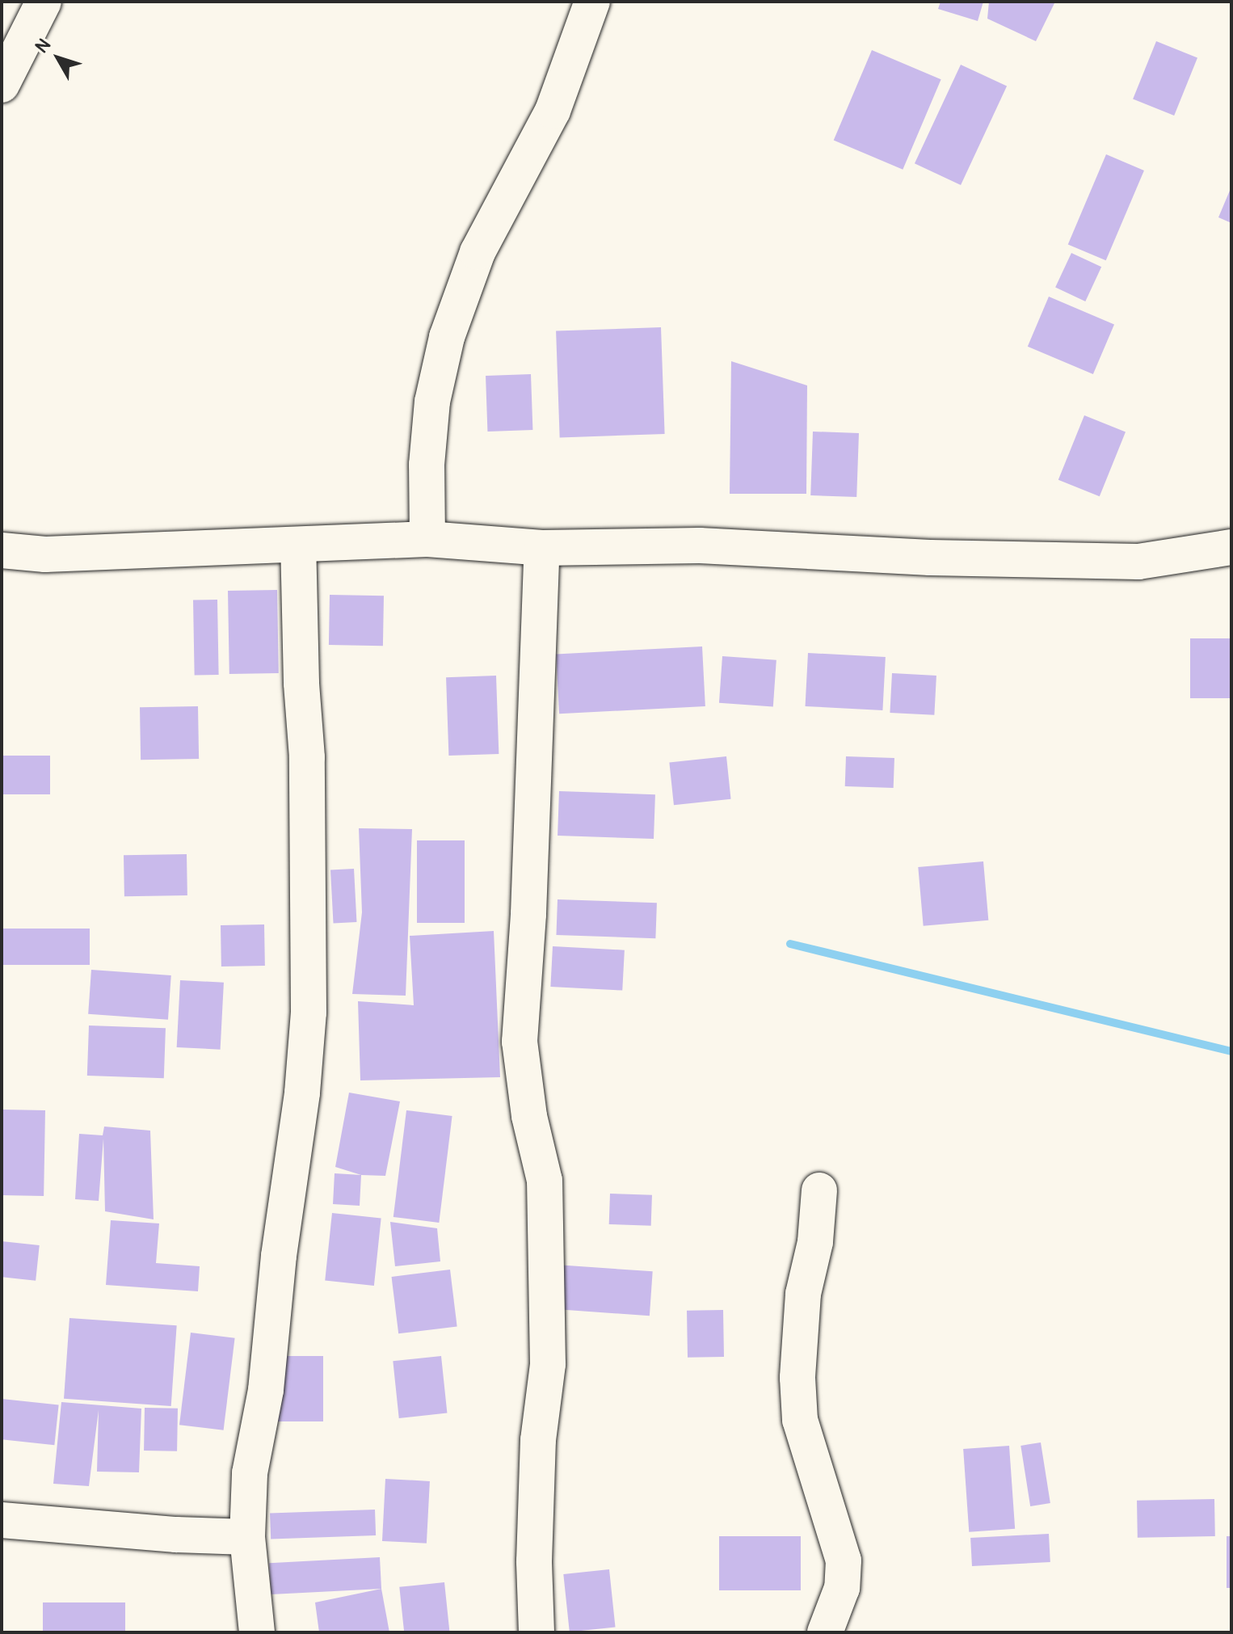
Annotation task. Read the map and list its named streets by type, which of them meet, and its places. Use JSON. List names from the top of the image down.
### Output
{
  "north": "top left"
}
